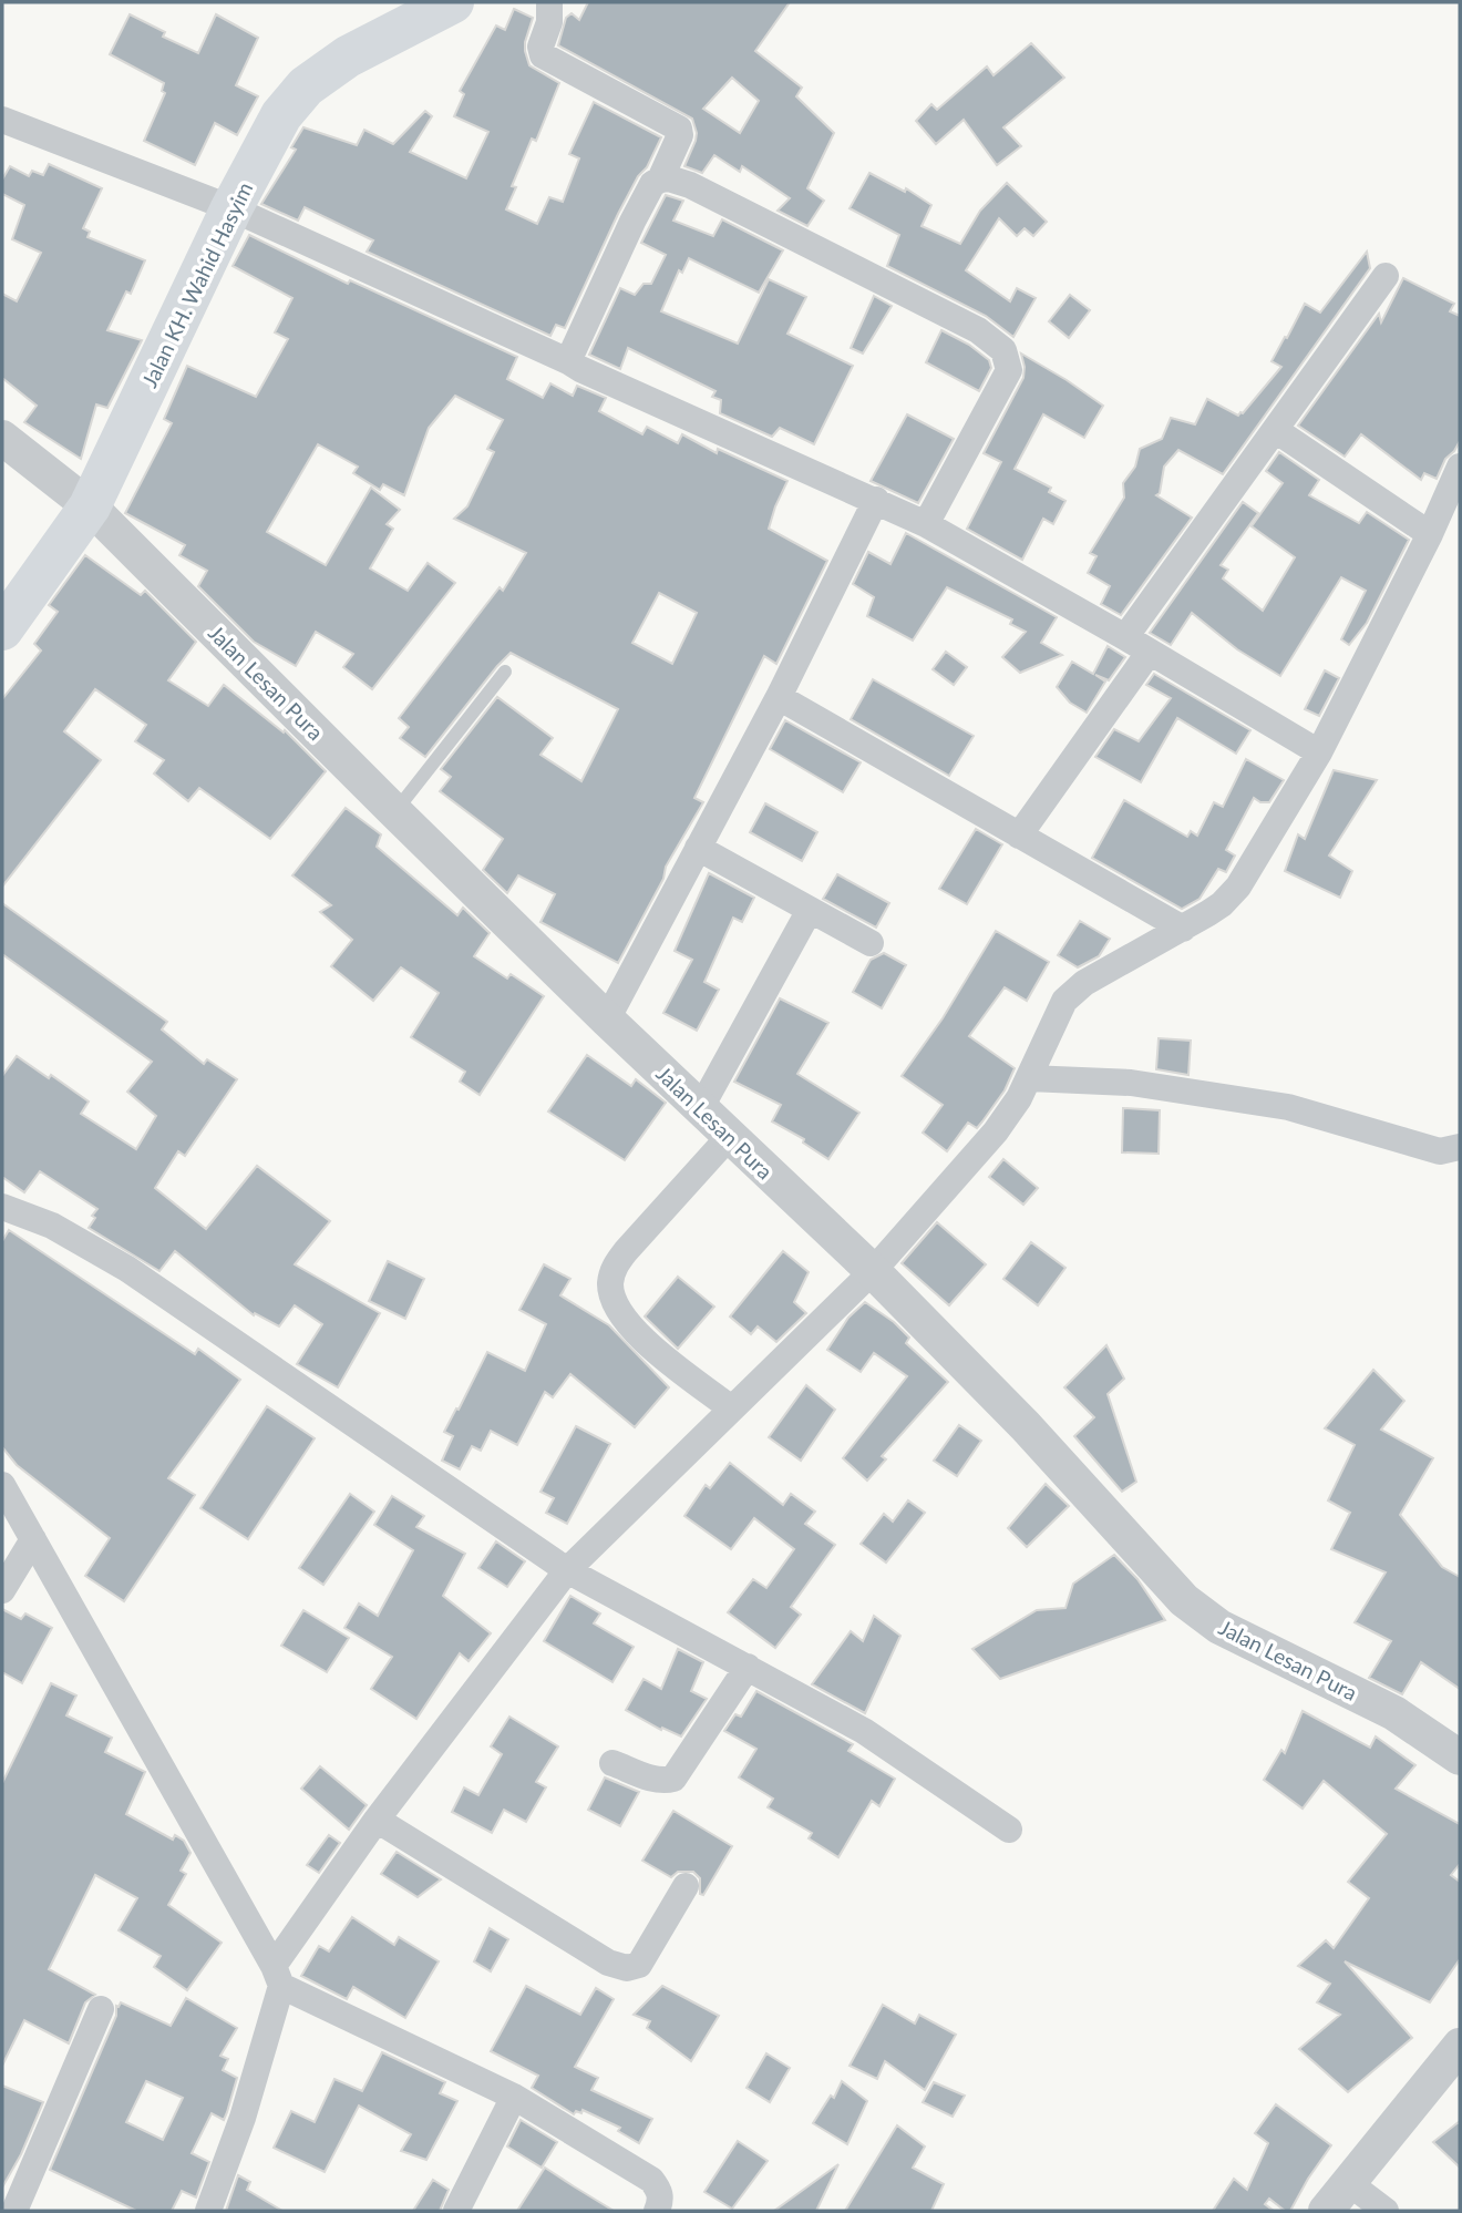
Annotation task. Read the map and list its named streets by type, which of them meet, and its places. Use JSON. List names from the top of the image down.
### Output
{
  "streets": {
    "main road": ["Jalan KH. Wahid Hasyim"],
    "street": ["Jalan Lesan Pura"]
  },
  "crossings": [
    ["Jalan KH. Wahid Hasyim", "Jalan Lesan Pura"]
  ]
}
